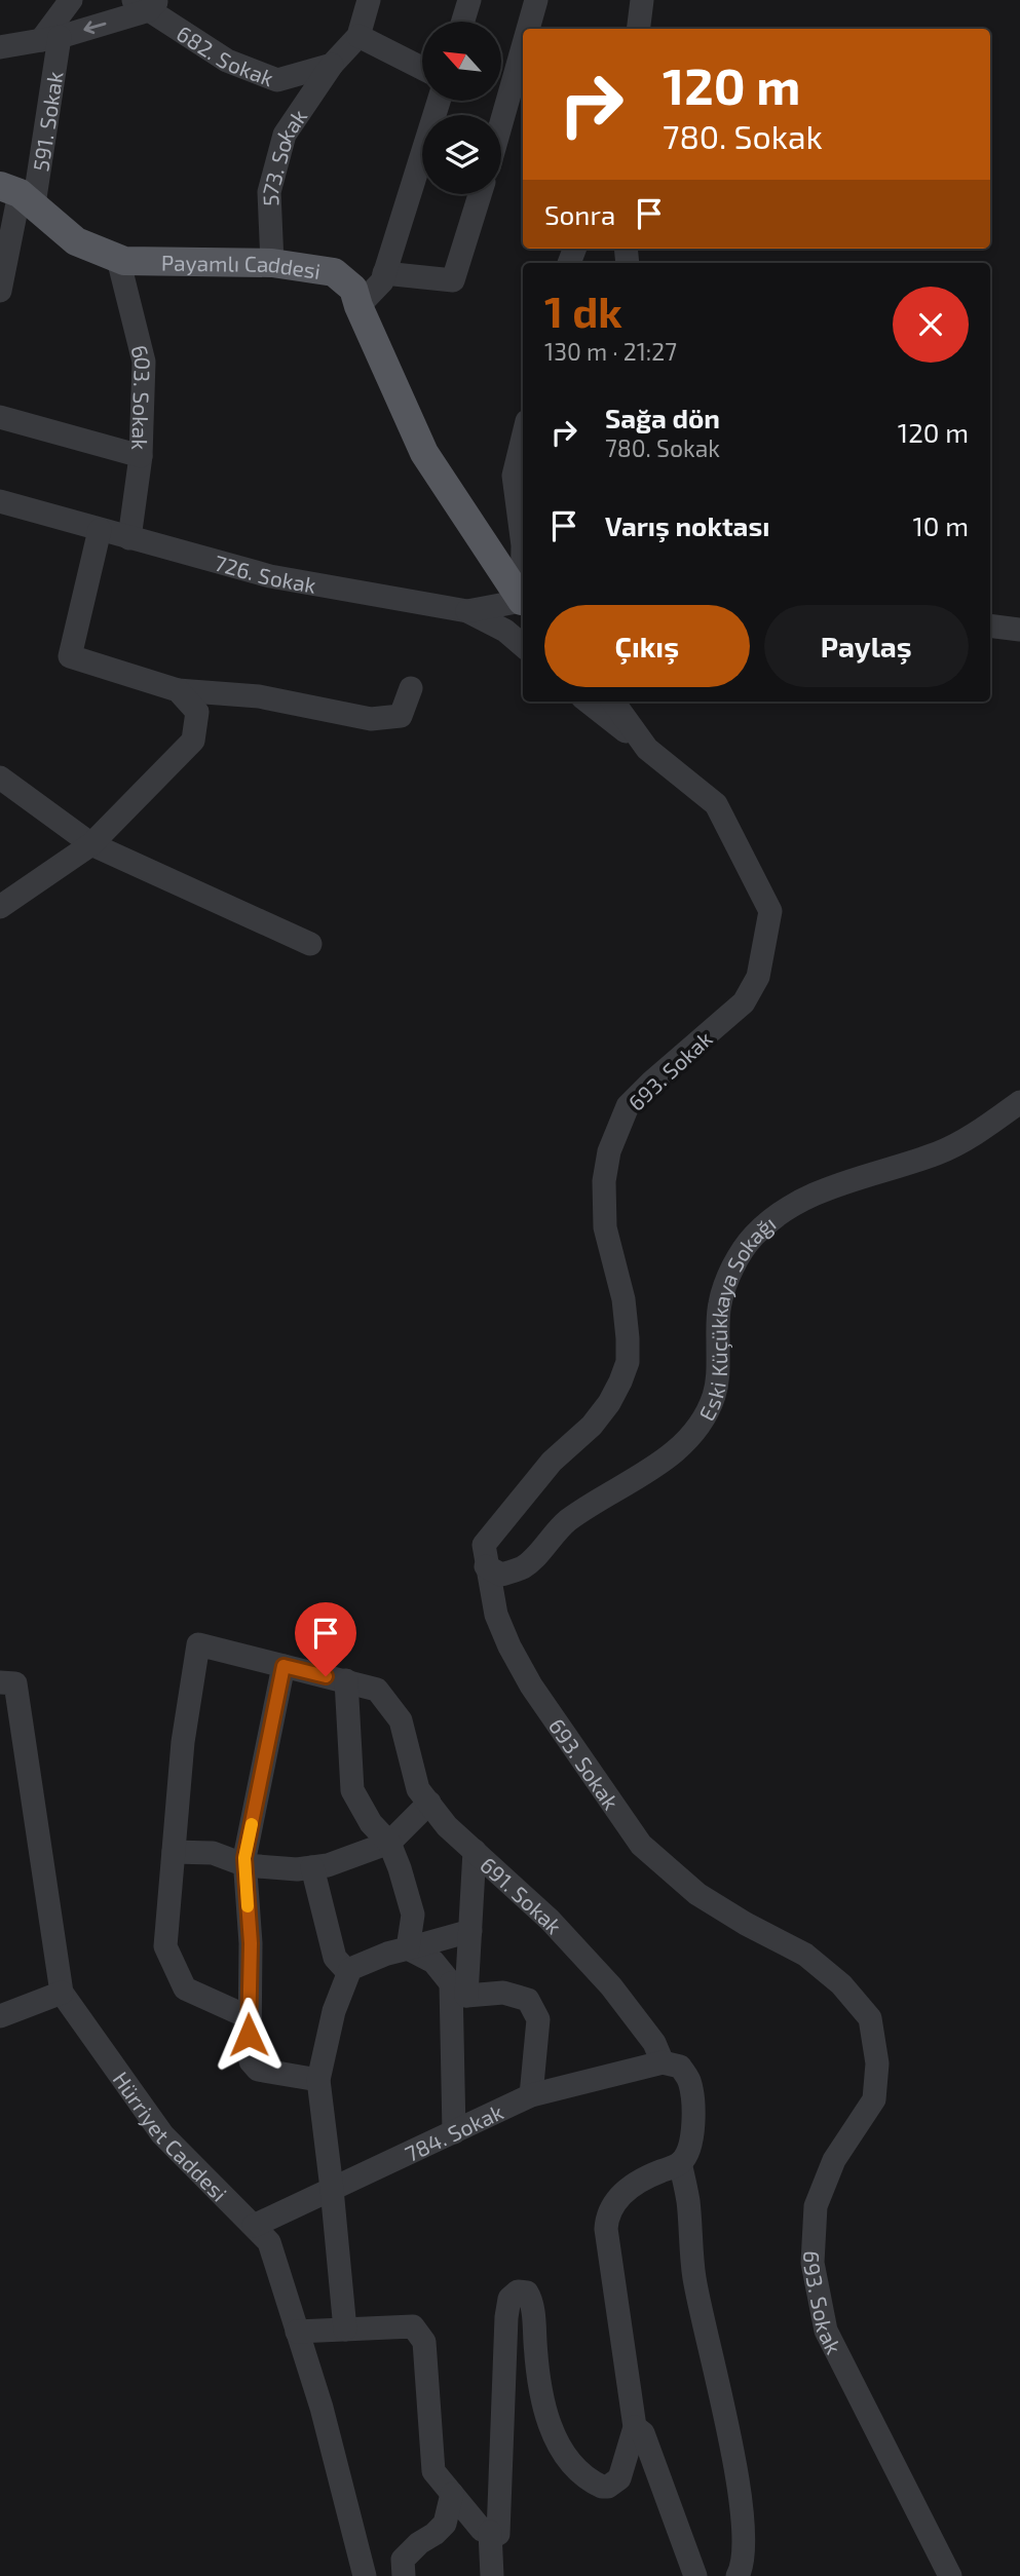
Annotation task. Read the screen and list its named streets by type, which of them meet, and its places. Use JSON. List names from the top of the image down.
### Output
{
  "streets": {
    "main road": ["Payamlı Caddesi"],
    "street": [
      "682. Sokak",
      "591. Sokak",
      "573. Sokak",
      "603. Sokak",
      "726. Sokak",
      "693. Sokak",
      "Eski Küçükkaya Sokağı",
      "691. Sokak",
      "784. Sokak",
      "Hürriyet Caddesi"
    ]
  },
  "crossings": [
    ["682. Sokak", "573. Sokak"],
    ["591. Sokak", "Payamlı Caddesi"],
    ["573. Sokak", "Payamlı Caddesi"],
    ["Payamlı Caddesi", "603. Sokak"],
    ["603. Sokak", "726. Sokak"],
    ["693. Sokak", "Eski Küçükkaya Sokağı"],
    ["691. Sokak", "784. Sokak"],
    ["784. Sokak", "Hürriyet Caddesi"]
  ],
  "north": "top left",
  "page": {
    "turn": ["120 m", "780. Sokak"],
    "then": "Sonra",
    "heading": ["1 dk", "130 m · 21:27"],
    "list": [
      {
        "name": "Sağa dön",
        "note": "780. Sokak",
        "value": "120 m"
      },
      {
        "name": "Varış noktası",
        "value": "10 m"
      }
    ],
    "buttons": ["Çıkış", "Paylaş"]
  }
}
